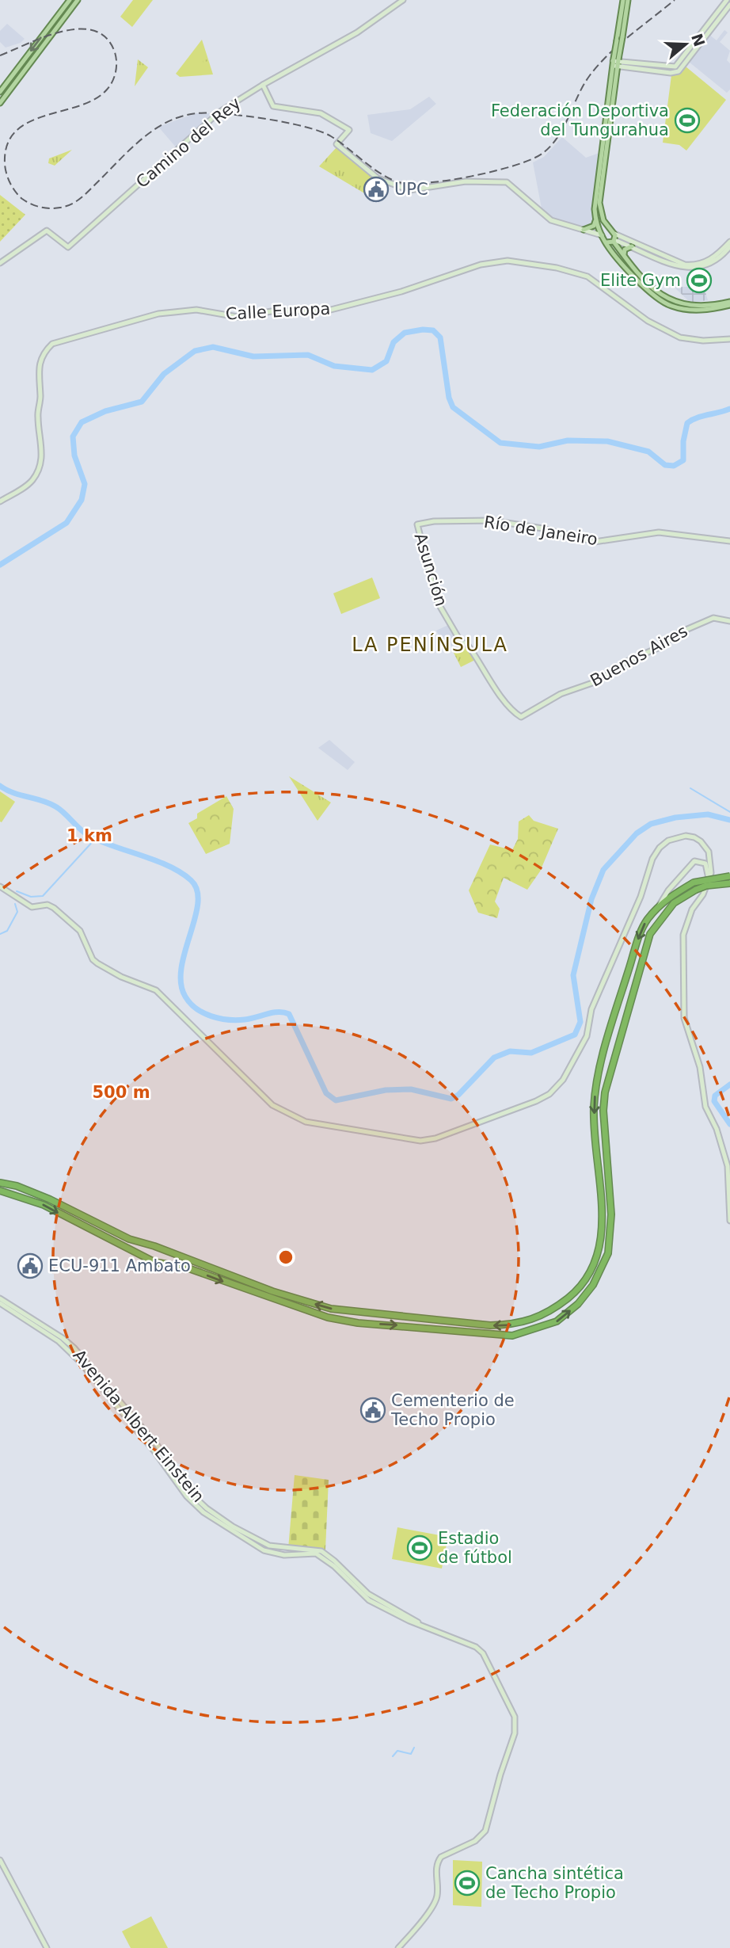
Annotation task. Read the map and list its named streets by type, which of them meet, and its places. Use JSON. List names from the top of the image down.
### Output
{
  "streets": {
    "street": [
      "Camino del Rey",
      "Calle Europa",
      "Río de Janeiro",
      "Asunción",
      "Buenos Aires",
      "Avenida Albert Einstein"
    ]
  },
  "crossings": [
    ["Río de Janeiro", "Asunción"],
    ["Asunción", "Buenos Aires"]
  ],
  "districts": ["LA PENÍNSULA"],
  "places": {
    "sports": [
      "Federación Deportiva del Tungurahua",
      "Elite Gym",
      "Estadio de fútbol",
      "Cancha sintética de Techo Propio"
    ],
    "public building": ["UPC", "ECU-911 Ambato", "Cementerio de Techo Propio"]
  },
  "north": "right",
  "rings": ["1 km", "500 m"]
}
